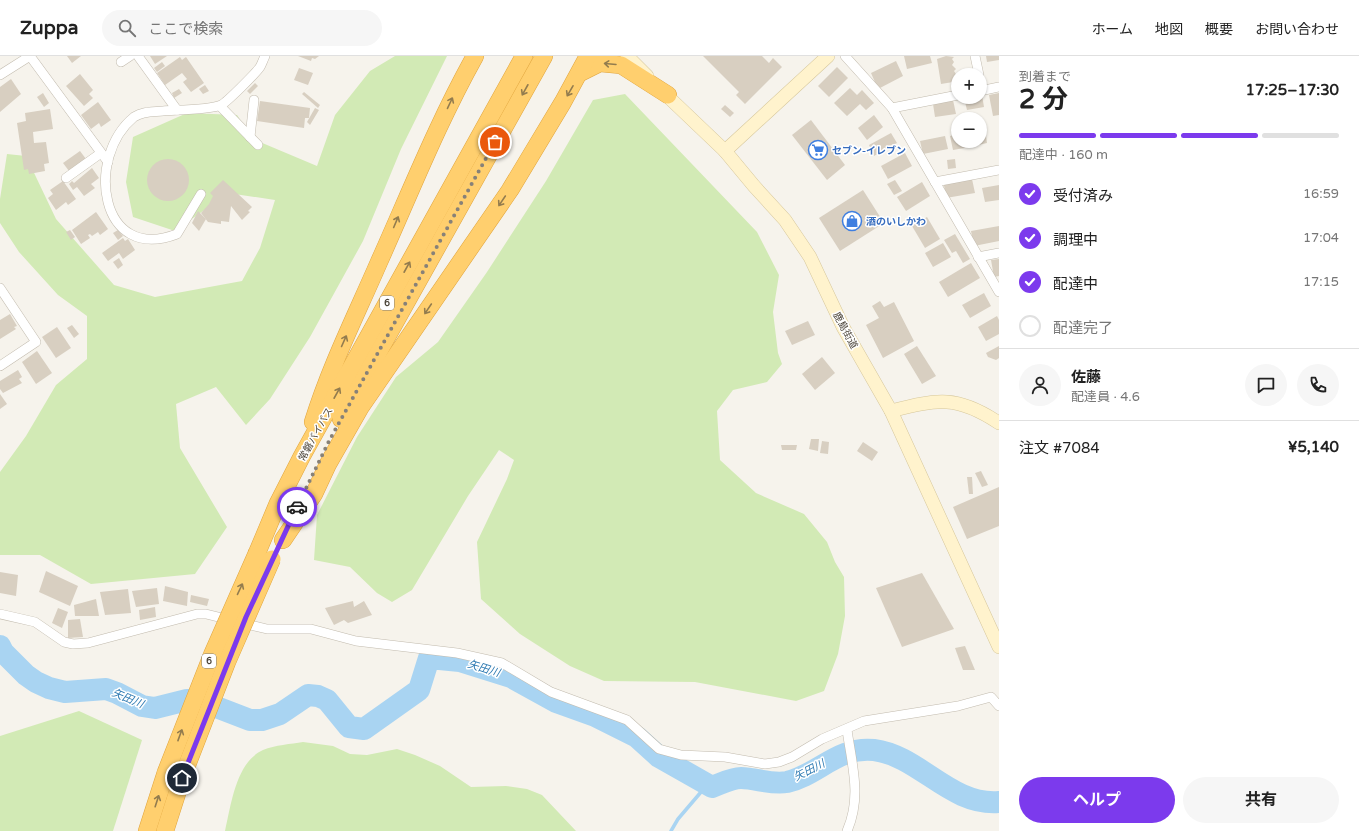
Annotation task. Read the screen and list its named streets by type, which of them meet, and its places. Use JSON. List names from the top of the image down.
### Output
{
  "streets": {
    "highway": ["6", "常磐バイパス"],
    "street": ["鹿島街道"]
  },
  "water": ["矢田川"],
  "places": {
    "supermarket": ["セブン-イレブン"],
    "shop": ["酒のいしかわ"]
  },
  "page": {
    "header": "Zuppa",
    "search": "ここで検索",
    "nav": [
      "ホーム",
      "地図",
      "概要",
      "お問い合わせ"
    ],
    "heading": ["2 分", "到着まで", "17:25–17:30"],
    "panel": [
      "佐藤",
      "配達員 · 4.6",
      "注文 #7084",
      "¥5,140"
    ],
    "map_buttons": ["+", "−"],
    "bar": "配達中 · 160 m",
    "list": [
      ["受付済み", "16:59"],
      ["調理中", "17:04"],
      ["配達中", "17:15"],
      "配達完了"
    ],
    "buttons": ["ヘルプ", "共有"]
  }
}
